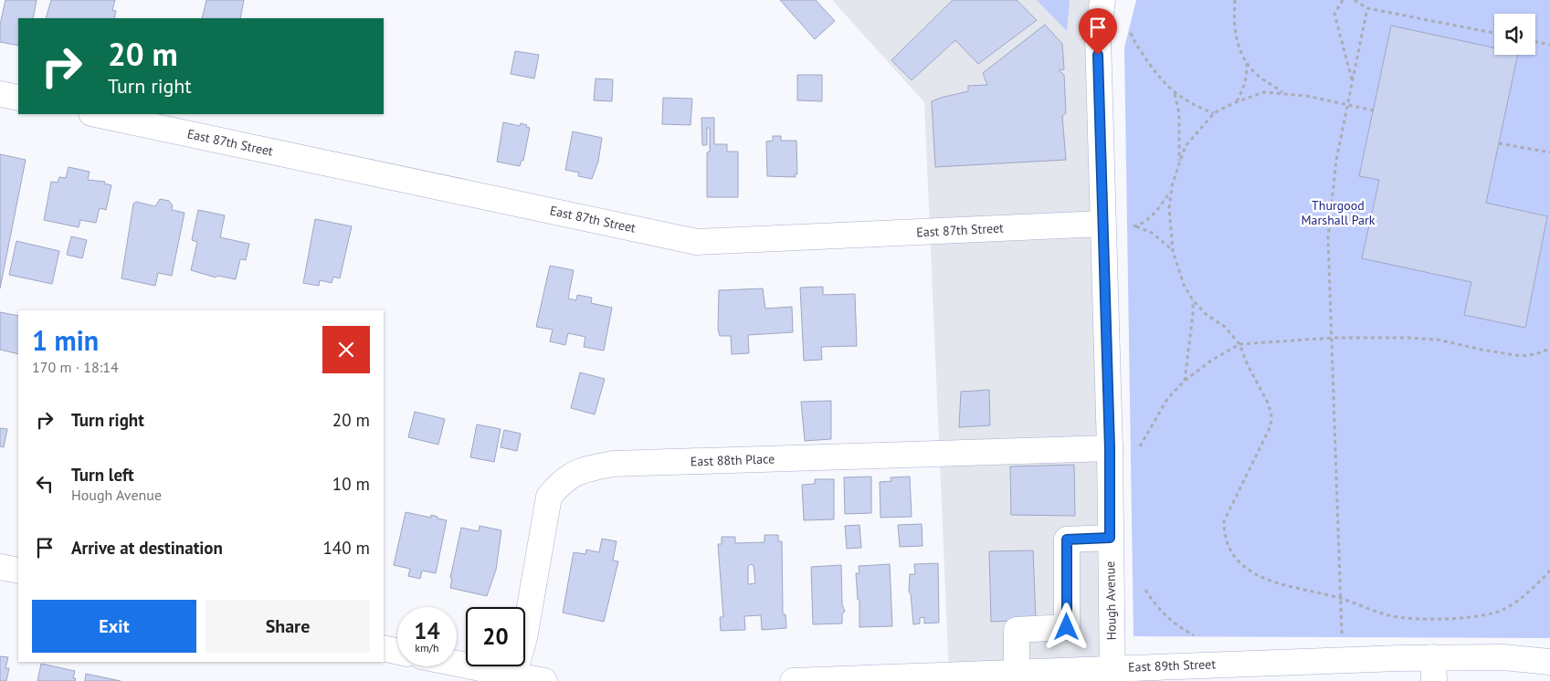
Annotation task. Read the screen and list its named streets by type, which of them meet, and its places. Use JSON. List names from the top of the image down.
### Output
{
  "streets": {
    "street": [
      "East 87th Street",
      "East 88th Place",
      "Hough Avenue",
      "East 89th Street"
    ]
  },
  "crossings": [
    ["East 87th Street", "Hough Avenue"],
    ["East 88th Place", "Hough Avenue"],
    ["Hough Avenue", "East 89th Street"]
  ],
  "parks": ["Thurgood Marshall Park"],
  "page": {
    "turn": ["20 m", "Turn right"],
    "heading": ["1 min", "170 m · 18:14"],
    "list": [
      {
        "name": "Turn right",
        "value": "20 m"
      },
      {
        "name": "Turn left",
        "note": "Hough Avenue",
        "value": "10 m"
      },
      {
        "name": "Arrive at destination",
        "value": "140 m"
      }
    ],
    "buttons": ["Exit", "Share"],
    "speed": "14 km/h",
    "limit": "20"
  }
}
